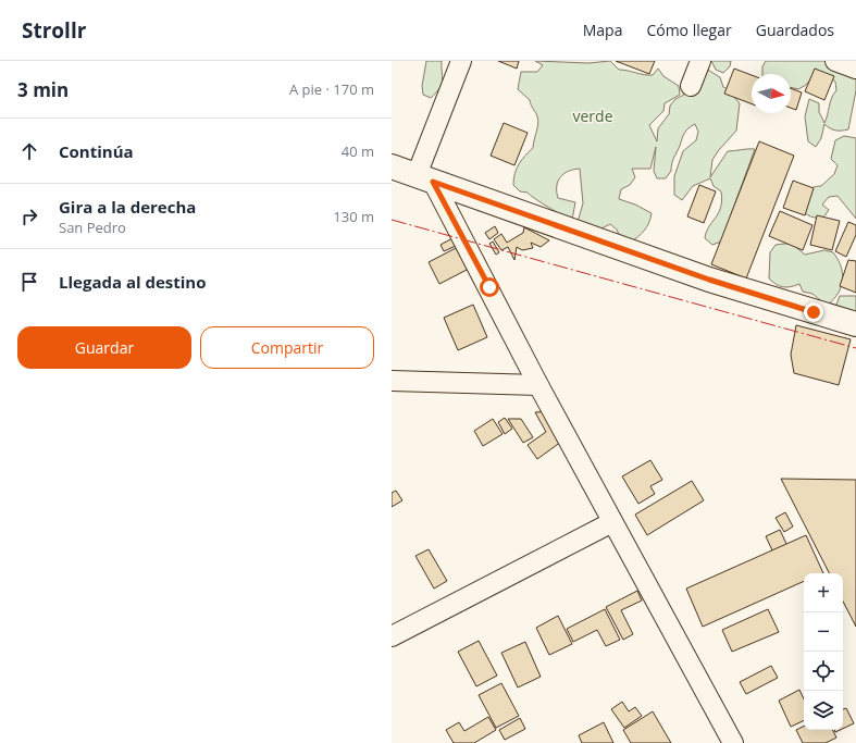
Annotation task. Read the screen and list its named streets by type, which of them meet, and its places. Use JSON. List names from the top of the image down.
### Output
{
  "parks": ["verde"],
  "north": "right",
  "page": {
    "header": "Strollr",
    "nav": ["Mapa", "Cómo llegar", "Guardados"],
    "heading": ["3 min", "A pie · 170 m"],
    "list": [
      ["Continúa", "40 m"],
      ["Gira a la derecha", "San Pedro", "130 m"],
      "Llegada al destino"
    ],
    "buttons": ["Guardar", "Compartir"],
    "map_buttons": ["+", "−"]
  }
}
